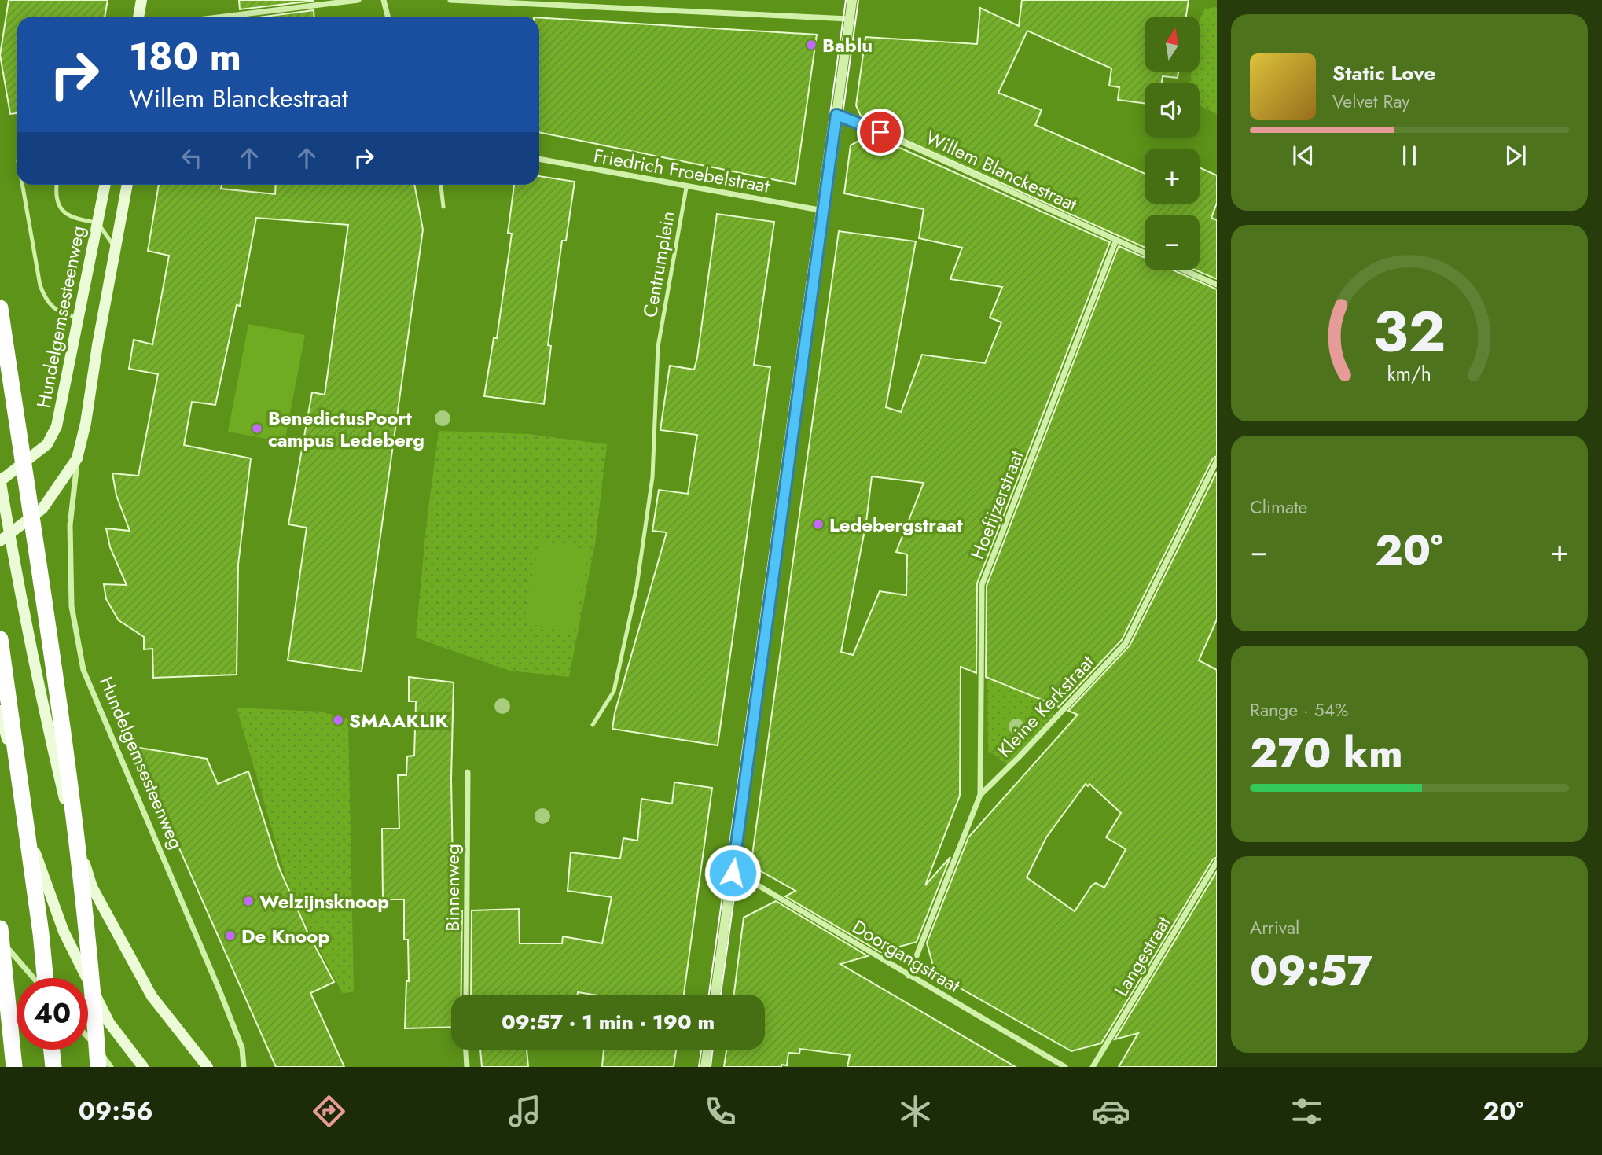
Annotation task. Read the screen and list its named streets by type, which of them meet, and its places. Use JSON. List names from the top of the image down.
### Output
{
  "streets": {
    "main road": ["Hundelgemsesteenweg"],
    "street": [
      "Friedrich Froebelstraat",
      "Willem Blanckestraat",
      "Hoefijzerstraat",
      "Kleine Kerkstraat",
      "Binnenweg",
      "Doorgangstraat",
      "Langestraat"
    ],
    "lane": ["Centrumplein"]
  },
  "crossings": [
    ["Friedrich Froebelstraat", "Centrumplein"],
    ["Willem Blanckestraat", "Hoefijzerstraat"],
    ["Hoefijzerstraat", "Kleine Kerkstraat"],
    ["Kleine Kerkstraat", "Doorgangstraat"]
  ],
  "places": [
    "Bablu",
    "BenedictusPoort campus Ledeberg",
    "Ledebergstraat",
    "SMAAKLIK",
    "Welzijnsknoop",
    "De Knoop"
  ],
  "north": "top",
  "page": {
    "map_buttons": ["+", "−"],
    "turn": ["180 m", "Willem Blanckestraat"],
    "song": ["Static Love", "Velvet Ray"],
    "tile": [
      "Climate",
      ["Range · 54%", "270 km"],
      ["Arrival", "09:57"]
    ],
    "heat": ["−", "20°", "+"],
    "limit": "40",
    "trip": "09:57 · 1 min · 190 m",
    "tabs": ["09:56", "20°"],
    "gauge": ["32", "km/h"]
  }
}
